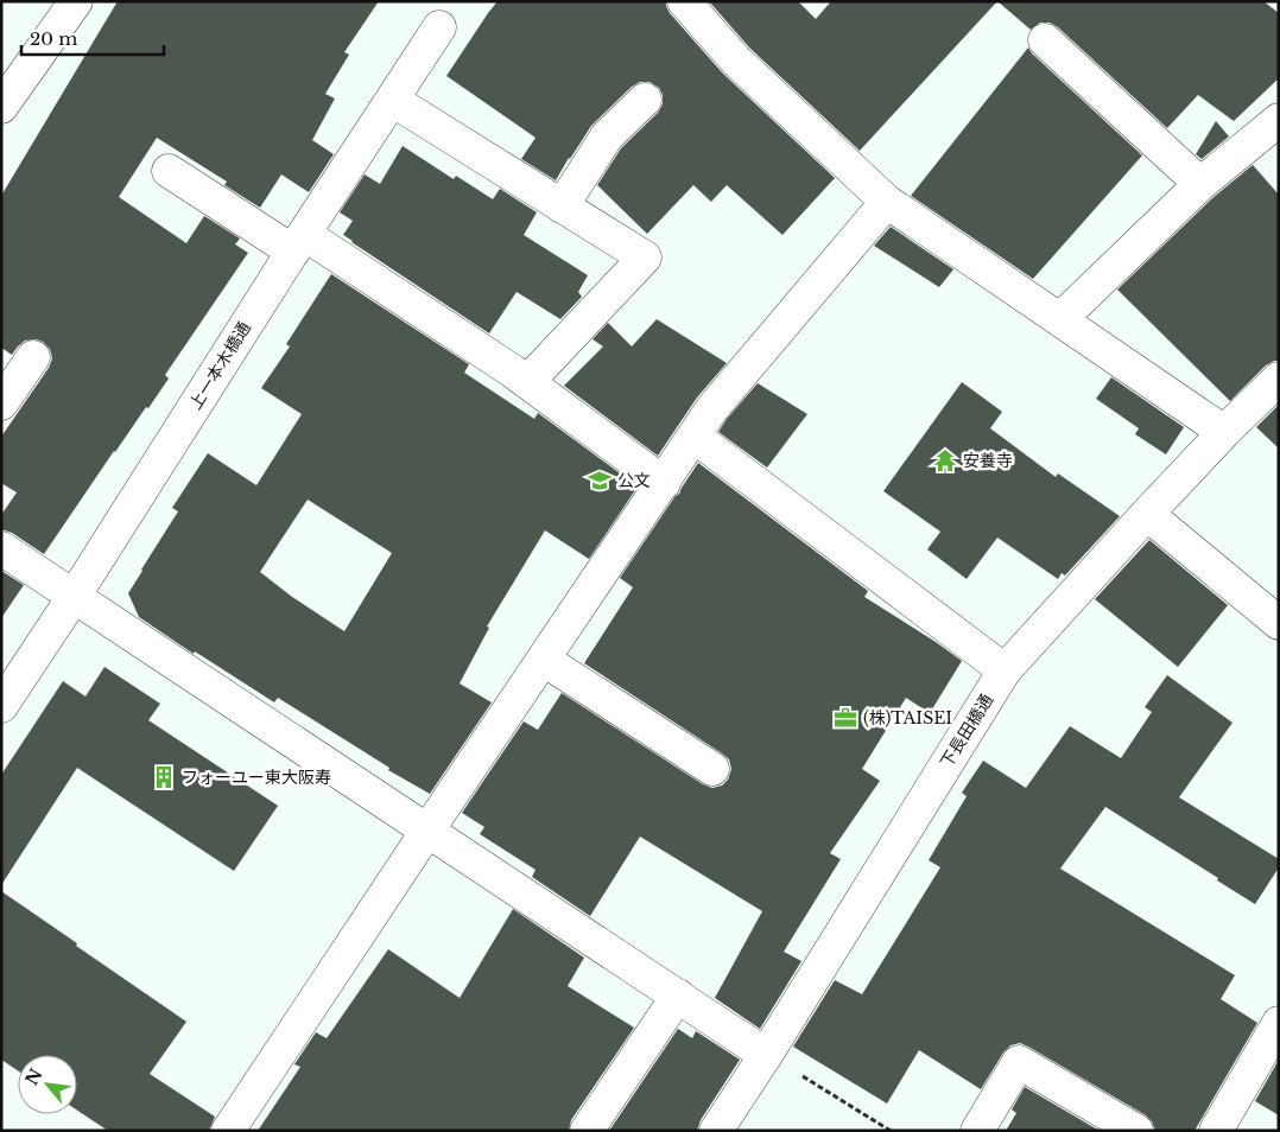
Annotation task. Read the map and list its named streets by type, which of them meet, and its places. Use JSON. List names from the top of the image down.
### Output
{
  "streets": {
    "street": ["上一本木橋通", "下長田橋通"]
  },
  "places": {
    "temple": ["安養寺"],
    "school or university": ["公文"],
    "office": ["(株)TAISEI"],
    "building": ["フォーユー東大阪寿"]
  },
  "scale_bar": "20 m",
  "north": "top left"
}
